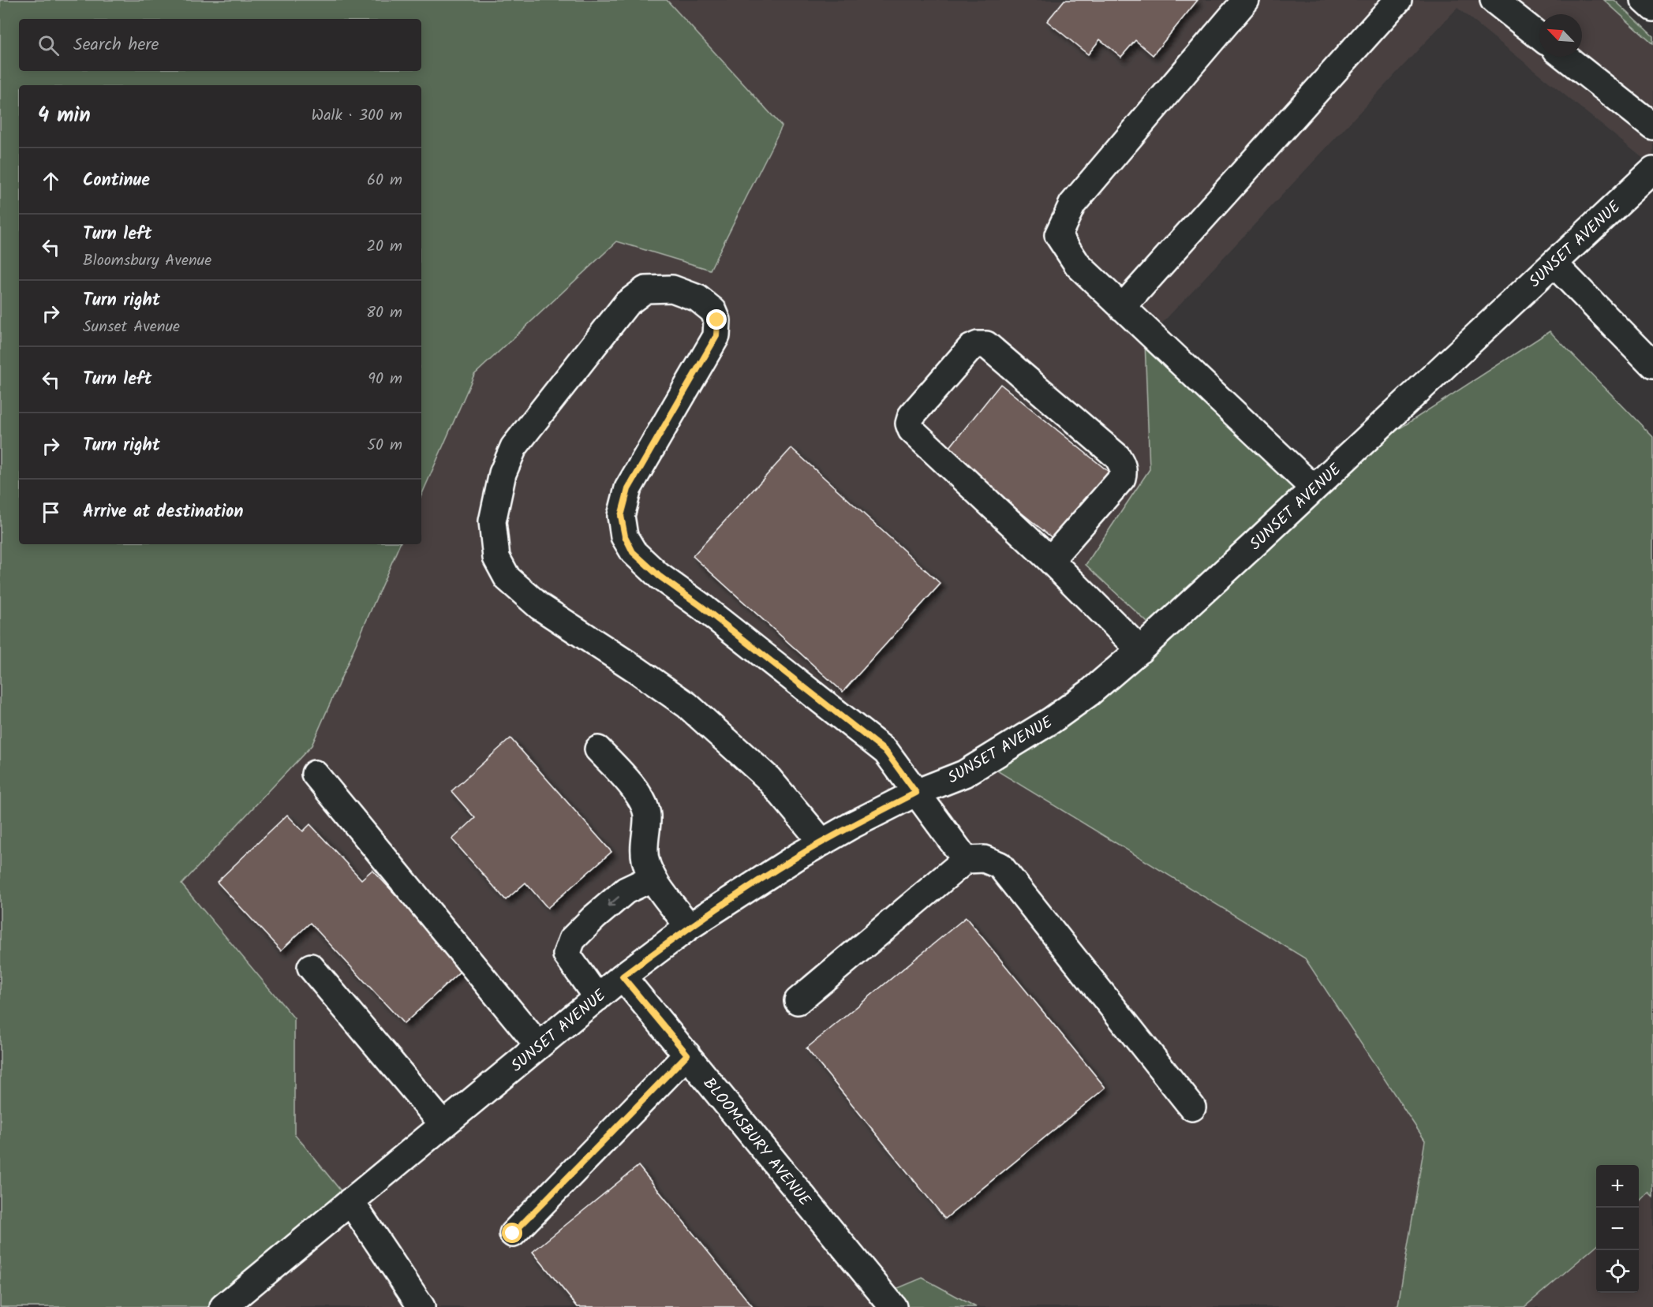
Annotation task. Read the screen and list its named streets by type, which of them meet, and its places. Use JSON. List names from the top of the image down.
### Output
{
  "streets": {
    "street": ["SUNSET AVENUE", "BLOOMSBURY AVENUE"]
  },
  "crossings": [
    ["SUNSET AVENUE", "BLOOMSBURY AVENUE"]
  ],
  "north": "top left",
  "page": {
    "search": "Search here",
    "heading": ["4 min", "Walk · 300 m"],
    "list": [
      ["Continue", "60 m"],
      ["Turn left", "Bloomsbury Avenue", "20 m"],
      ["Turn right", "Sunset Avenue", "80 m"],
      ["Turn left", "90 m"],
      ["Turn right", "50 m"],
      "Arrive at destination"
    ],
    "map_buttons": ["+", "−"]
  }
}
